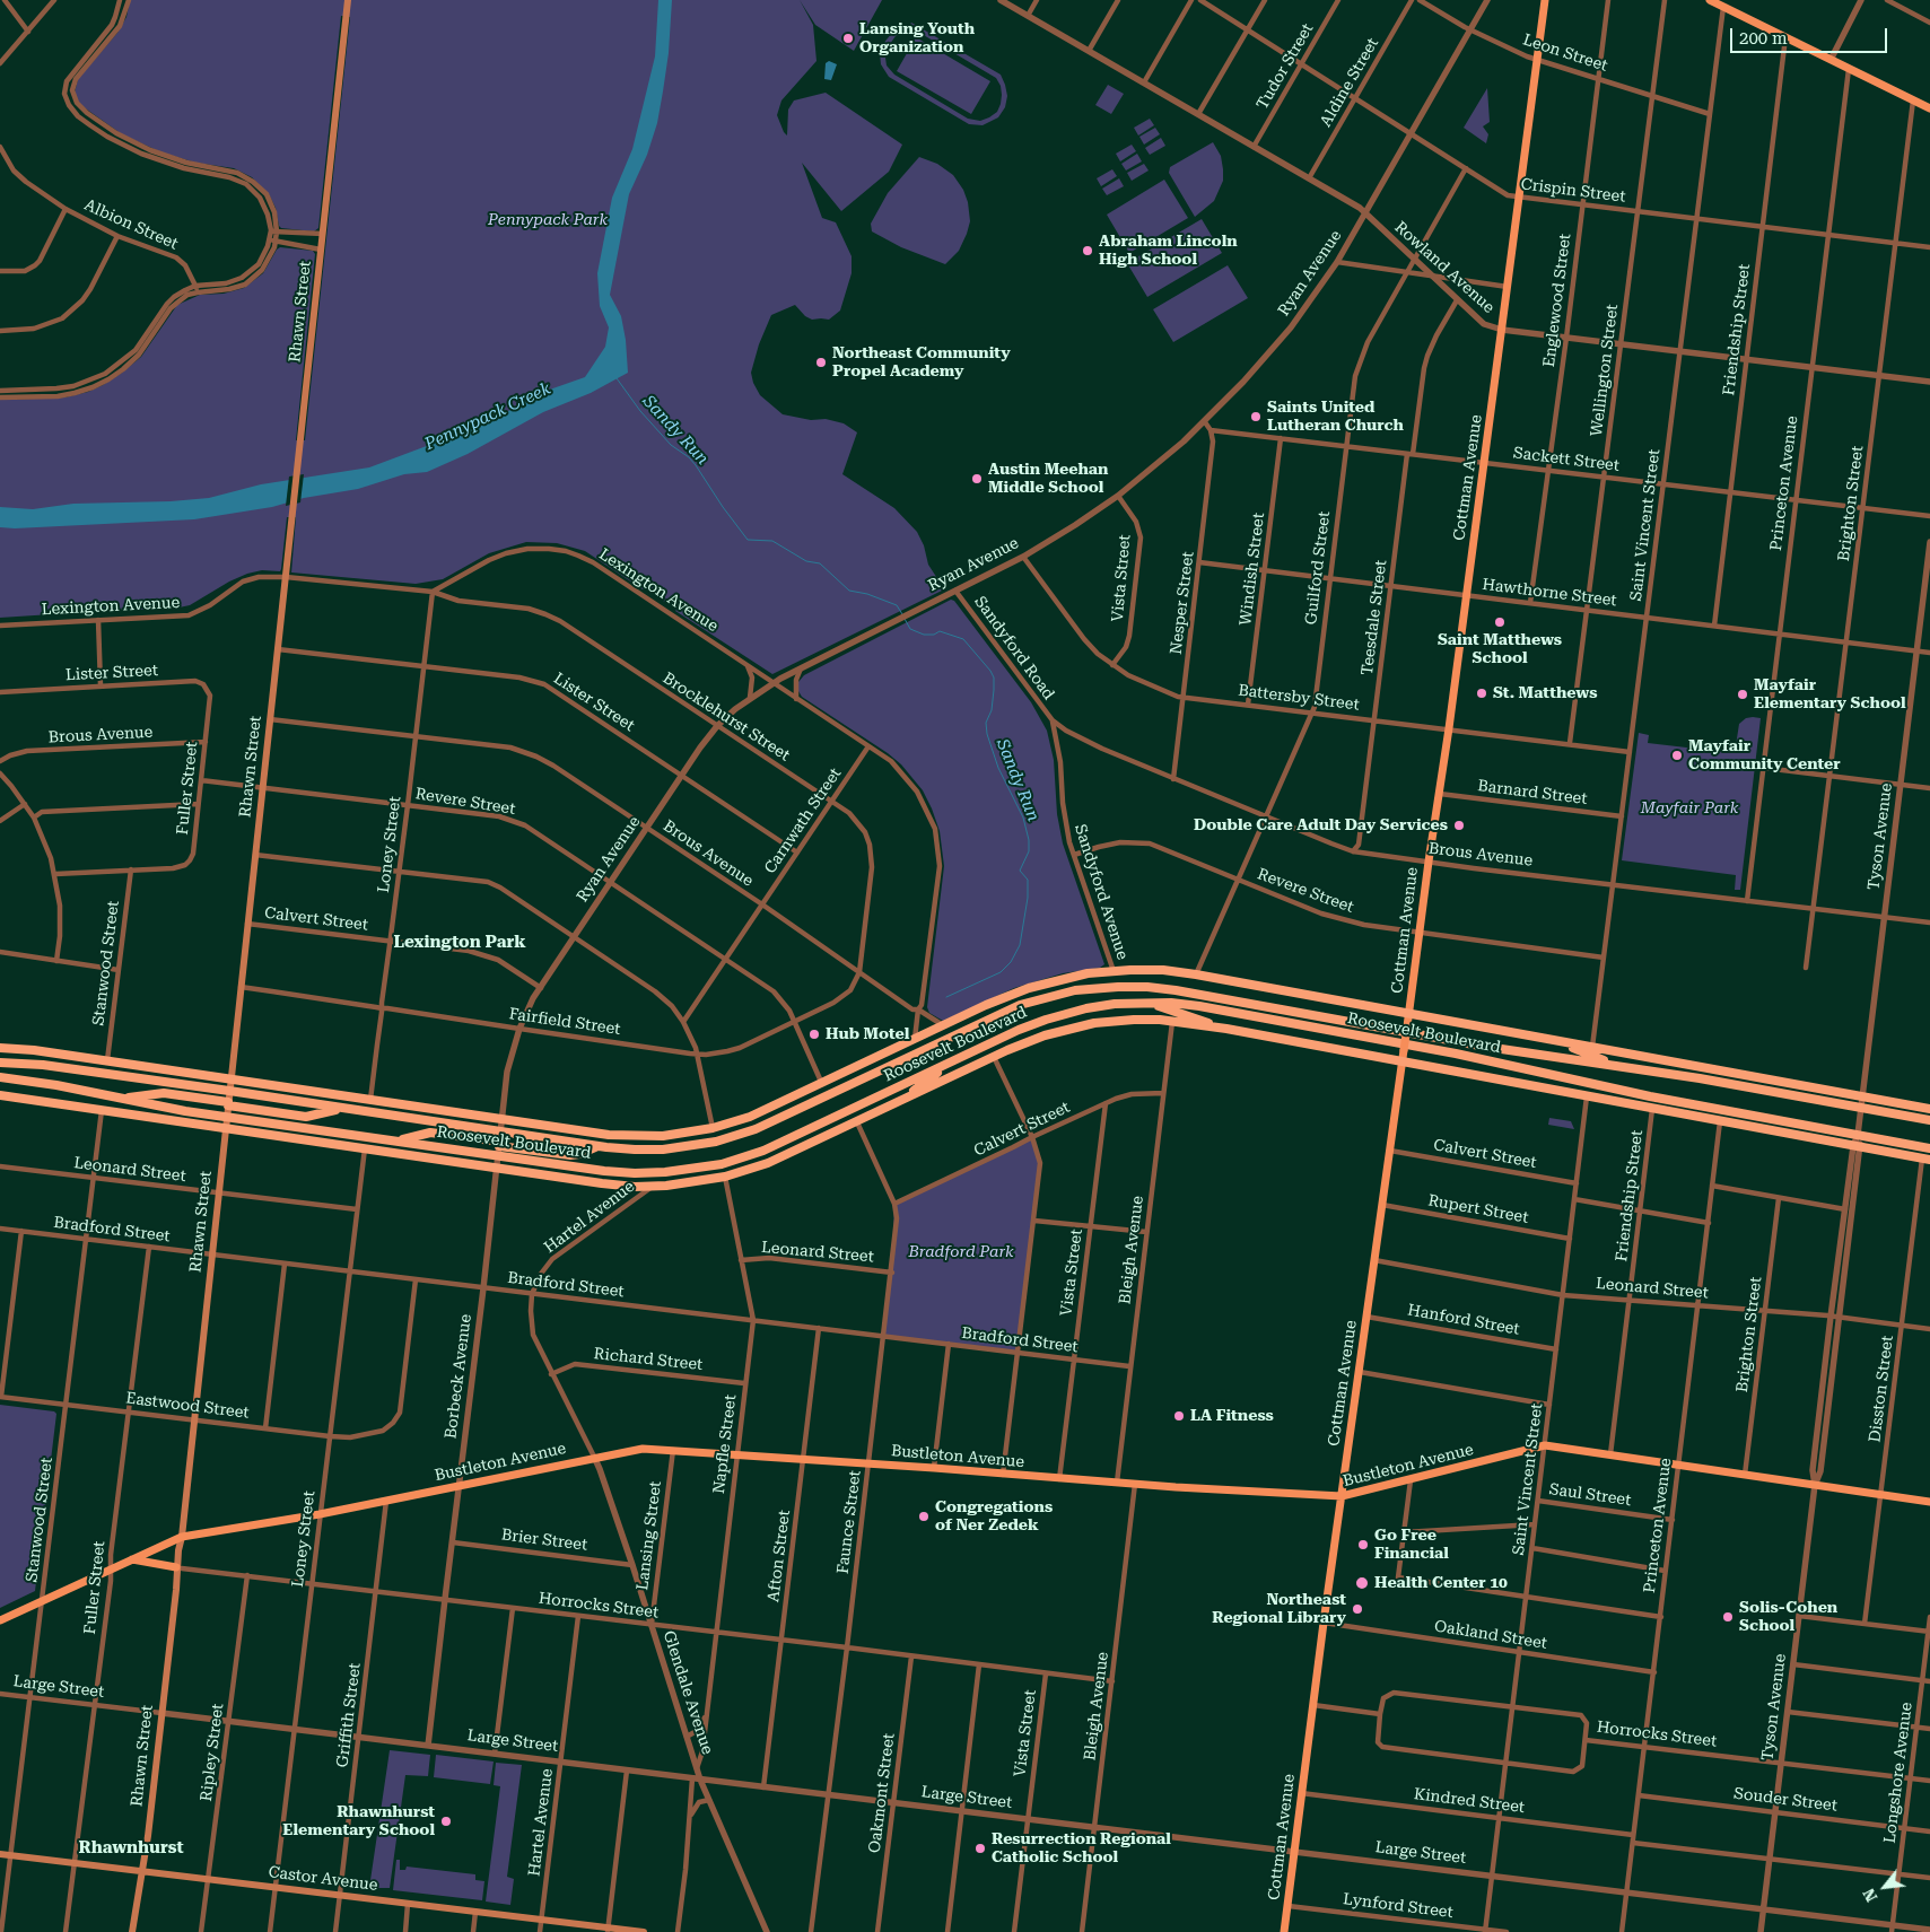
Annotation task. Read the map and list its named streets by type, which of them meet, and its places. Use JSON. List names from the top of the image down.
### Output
{
  "streets": {
    "highway": ["Roosevelt Boulevard"],
    "main road": [
      "Rhawn Street",
      "Cottman Avenue",
      "Bustleton Avenue",
      "Castor Avenue"
    ],
    "street": [
      "Leon Street",
      "Tudor Street",
      "Aldine Street",
      "Crispin Street",
      "Albion Street",
      "Rowland Avenue",
      "Ryan Avenue",
      "Englewood Street",
      "Friendship Street",
      "Wellington Street",
      "Sackett Street",
      "Princeton Avenue",
      "Brighton Street",
      "Saint Vincent Street",
      "Guilford Street",
      "Windish Street",
      "Vista Street",
      "Lexington Avenue",
      "Hawthorne Street",
      "Nesper Street",
      "Teesdale Street",
      "Sandyford Road",
      "Lister Street",
      "Battersby Street",
      "Brocklehurst Street",
      "Brous Avenue",
      "Fuller Street",
      "Barnard Street",
      "Revere Street",
      "Carnwath Street",
      "Tyson Avenue",
      "Loney Street",
      "Sandyford Avenue",
      "Calvert Street",
      "Stanwood Street",
      "Fairfield Street",
      "Leonard Street",
      "Rupert Street",
      "Hartel Avenue",
      "Bradford Street",
      "Bleigh Avenue",
      "Hanford Street",
      "Richard Street",
      "Borbeck Avenue",
      "Disston Street",
      "Eastwood Street",
      "Napfle Street",
      "Saul Street",
      "Faunce Street",
      "Lansing Street",
      "Brier Street",
      "Afton Street",
      "Horrocks Street",
      "Oakland Street",
      "Large Street",
      "Glendale Avenue",
      "Griffith Street",
      "Ripley Street",
      "Longshore Avenue",
      "Oakmont Street",
      "Souder Street",
      "Kindred Street",
      "Lynford Street"
    ]
  },
  "crossings": [
    ["Leon Street", "Ryan Avenue"],
    ["Leon Street", "Englewood Street"],
    ["Leon Street", "Wellington Street"],
    ["Leon Street", "Cottman Avenue"],
    ["Leon Street", "Saint Vincent Street"],
    ["Tudor Street", "Crispin Street"],
    ["Tudor Street", "Rowland Avenue"],
    ["Aldine Street", "Crispin Street"],
    ["Aldine Street", "Rowland Avenue"],
    ["Crispin Street", "Ryan Avenue"],
    ["Crispin Street", "Englewood Street"],
    ["Crispin Street", "Friendship Street"],
    ["Crispin Street", "Wellington Street"],
    ["Crispin Street", "Cottman Avenue"],
    ["Crispin Street", "Princeton Avenue"],
    ["Crispin Street", "Brighton Street"],
    ["Crispin Street", "Saint Vincent Street"],
    ["Crispin Street", "Guilford Street"],
    ["Rowland Avenue", "Ryan Avenue"],
    ["Rowland Avenue", "Englewood Street"],
    ["Rowland Avenue", "Friendship Street"],
    ["Rowland Avenue", "Wellington Street"],
    ["Rowland Avenue", "Cottman Avenue"],
    ["Rowland Avenue", "Princeton Avenue"],
    ["Rowland Avenue", "Brighton Street"],
    ["Rowland Avenue", "Saint Vincent Street"],
    ["Rowland Avenue", "Guilford Street"],
    ["Rowland Avenue", "Teesdale Street"],
    ["Ryan Avenue", "Vista Street"],
    ["Ryan Avenue", "Lexington Avenue"],
    ["Ryan Avenue", "Sandyford Road"],
    ["Ryan Avenue", "Lister Street"],
    ["Ryan Avenue", "Battersby Street"],
    ["Ryan Avenue", "Brocklehurst Street"],
    ["Ryan Avenue", "Brous Avenue"],
    ["Ryan Avenue", "Revere Street"],
    ["Ryan Avenue", "Calvert Street"],
    ["Ryan Avenue", "Fairfield Street"],
    ["Ryan Avenue", "Roosevelt Boulevard"],
    ["Ryan Avenue", "Borbeck Avenue"],
    ["Englewood Street", "Sackett Street"],
    ["Englewood Street", "Hawthorne Street"],
    ["Rhawn Street", "Lexington Avenue"],
    ["Rhawn Street", "Lister Street"],
    ["Rhawn Street", "Brous Avenue"],
    ["Rhawn Street", "Revere Street"],
    ["Rhawn Street", "Calvert Street"],
    ["Rhawn Street", "Fairfield Street"],
    ["Rhawn Street", "Roosevelt Boulevard"],
    ["Rhawn Street", "Leonard Street"],
    ["Rhawn Street", "Bradford Street"],
    ["Rhawn Street", "Eastwood Street"],
    ["Rhawn Street", "Bustleton Avenue"],
    ["Rhawn Street", "Horrocks Street"],
    ["Rhawn Street", "Large Street"],
    ["Rhawn Street", "Castor Avenue"],
    ["Friendship Street", "Sackett Street"],
    ["Friendship Street", "Hawthorne Street"],
    ["Friendship Street", "Roosevelt Boulevard"],
    ["Friendship Street", "Leonard Street"],
    ["Friendship Street", "Bustleton Avenue"],
    ["Wellington Street", "Sackett Street"],
    ["Wellington Street", "Hawthorne Street"],
    ["Wellington Street", "Battersby Street"],
    ["Sackett Street", "Cottman Avenue"],
    ["Sackett Street", "Princeton Avenue"],
    ["Sackett Street", "Brighton Street"],
    ["Sackett Street", "Saint Vincent Street"],
    ["Sackett Street", "Guilford Street"],
    ["Sackett Street", "Windish Street"],
    ["Sackett Street", "Nesper Street"],
    ["Sackett Street", "Teesdale Street"],
    ["Cottman Avenue", "Hawthorne Street"],
    ["Cottman Avenue", "Battersby Street"],
    ["Cottman Avenue", "Brous Avenue"],
    ["Cottman Avenue", "Barnard Street"],
    ["Cottman Avenue", "Revere Street"],
    ["Cottman Avenue", "Calvert Street"],
    ["Cottman Avenue", "Roosevelt Boulevard"],
    ["Cottman Avenue", "Leonard Street"],
    ["Cottman Avenue", "Rupert Street"],
    ["Cottman Avenue", "Hanford Street"],
    ["Cottman Avenue", "Bustleton Avenue"],
    ["Cottman Avenue", "Oakland Street"],
    ["Cottman Avenue", "Large Street"],
    ["Cottman Avenue", "Kindred Street"],
    ["Cottman Avenue", "Lynford Street"],
    ["Princeton Avenue", "Hawthorne Street"],
    ["Princeton Avenue", "Brous Avenue"],
    ["Princeton Avenue", "Roosevelt Boulevard"],
    ["Princeton Avenue", "Leonard Street"],
    ["Princeton Avenue", "Bustleton Avenue"],
    ["Princeton Avenue", "Saul Street"],
    ["Princeton Avenue", "Horrocks Street"],
    ["Princeton Avenue", "Oakland Street"],
    ["Princeton Avenue", "Large Street"],
    ["Princeton Avenue", "Souder Street"],
    ["Princeton Avenue", "Kindred Street"],
    ["Brighton Street", "Hawthorne Street"],
    ["Brighton Street", "Brous Avenue"],
    ["Brighton Street", "Leonard Street"],
    ["Brighton Street", "Bustleton Avenue"],
    ["Saint Vincent Street", "Hawthorne Street"],
    ["Saint Vincent Street", "Battersby Street"],
    ["Saint Vincent Street", "Brous Avenue"],
    ["Saint Vincent Street", "Barnard Street"],
    ["Saint Vincent Street", "Revere Street"],
    ["Saint Vincent Street", "Calvert Street"],
    ["Saint Vincent Street", "Roosevelt Boulevard"],
    ["Saint Vincent Street", "Leonard Street"],
    ["Saint Vincent Street", "Rupert Street"],
    ["Saint Vincent Street", "Hanford Street"],
    ["Saint Vincent Street", "Bustleton Avenue"],
    ["Saint Vincent Street", "Saul Street"],
    ["Saint Vincent Street", "Horrocks Street"],
    ["Saint Vincent Street", "Oakland Street"],
    ["Saint Vincent Street", "Large Street"],
    ["Saint Vincent Street", "Kindred Street"],
    ["Saint Vincent Street", "Lynford Street"],
    ["Guilford Street", "Hawthorne Street"],
    ["Guilford Street", "Battersby Street"],
    ["Guilford Street", "Brous Avenue"],
    ["Guilford Street", "Revere Street"],
    ["Guilford Street", "Roosevelt Boulevard"],
    ["Windish Street", "Hawthorne Street"],
    ["Windish Street", "Battersby Street"],
    ["Vista Street", "Battersby Street"],
    ["Vista Street", "Calvert Street"],
    ["Vista Street", "Bradford Street"],
    ["Vista Street", "Bustleton Avenue"],
    ["Vista Street", "Horrocks Street"],
    ["Vista Street", "Large Street"],
    ["Lexington Avenue", "Brocklehurst Street"],
    ["Lexington Avenue", "Brous Avenue"],
    ["Lexington Avenue", "Carnwath Street"],
    ["Lexington Avenue", "Loney Street"],
    ["Lexington Avenue", "Roosevelt Boulevard"],
    ["Hawthorne Street", "Nesper Street"],
    ["Hawthorne Street", "Teesdale Street"],
    ["Hawthorne Street", "Tyson Avenue"],
    ["Nesper Street", "Battersby Street"],
    ["Nesper Street", "Brous Avenue"],
    ["Teesdale Street", "Battersby Street"],
    ["Teesdale Street", "Brous Avenue"],
    ["Sandyford Road", "Brous Avenue"],
    ["Sandyford Road", "Sandyford Avenue"],
    ["Lister Street", "Fuller Street"],
    ["Lister Street", "Carnwath Street"],
    ["Lister Street", "Loney Street"],
    ["Brocklehurst Street", "Brous Avenue"],
    ["Brocklehurst Street", "Carnwath Street"],
    ["Brocklehurst Street", "Loney Street"],
    ["Brocklehurst Street", "Fairfield Street"],
    ["Brous Avenue", "Fuller Street"],
    ["Brous Avenue", "Carnwath Street"],
    ["Brous Avenue", "Tyson Avenue"],
    ["Brous Avenue", "Loney Street"],
    ["Brous Avenue", "Sandyford Avenue"],
    ["Brous Avenue", "Fairfield Street"],
    ["Fuller Street", "Revere Street"],
    ["Fuller Street", "Stanwood Street"],
    ["Fuller Street", "Bradford Street"],
    ["Fuller Street", "Eastwood Street"],
    ["Fuller Street", "Bustleton Avenue"],
    ["Fuller Street", "Large Street"],
    ["Fuller Street", "Castor Avenue"],
    ["Revere Street", "Carnwath Street"],
    ["Revere Street", "Loney Street"],
    ["Revere Street", "Sandyford Avenue"],
    ["Revere Street", "Fairfield Street"],
    ["Revere Street", "Roosevelt Boulevard"],
    ["Tyson Avenue", "Roosevelt Boulevard"],
    ["Tyson Avenue", "Leonard Street"],
    ["Tyson Avenue", "Bustleton Avenue"],
    ["Tyson Avenue", "Horrocks Street"],
    ["Tyson Avenue", "Large Street"],
    ["Tyson Avenue", "Souder Street"],
    ["Loney Street", "Calvert Street"],
    ["Loney Street", "Fairfield Street"],
    ["Loney Street", "Roosevelt Boulevard"],
    ["Loney Street", "Leonard Street"],
    ["Loney Street", "Bradford Street"],
    ["Loney Street", "Eastwood Street"],
    ["Loney Street", "Bustleton Avenue"],
    ["Loney Street", "Horrocks Street"],
    ["Loney Street", "Large Street"],
    ["Loney Street", "Castor Avenue"],
    ["Sandyford Avenue", "Roosevelt Boulevard"],
    ["Calvert Street", "Bleigh Avenue"],
    ["Calvert Street", "Faunce Street"],
    ["Stanwood Street", "Roosevelt Boulevard"],
    ["Stanwood Street", "Leonard Street"],
    ["Stanwood Street", "Bradford Street"],
    ["Stanwood Street", "Eastwood Street"],
    ["Stanwood Street", "Bustleton Avenue"],
    ["Stanwood Street", "Large Street"],
    ["Stanwood Street", "Castor Avenue"],
    ["Roosevelt Boulevard", "Hartel Avenue"],
    ["Roosevelt Boulevard", "Bleigh Avenue"],
    ["Roosevelt Boulevard", "Borbeck Avenue"],
    ["Roosevelt Boulevard", "Disston Street"],
    ["Roosevelt Boulevard", "Napfle Street"],
    ["Roosevelt Boulevard", "Faunce Street"],
    ["Leonard Street", "Disston Street"],
    ["Leonard Street", "Napfle Street"],
    ["Leonard Street", "Faunce Street"],
    ["Hartel Avenue", "Bradford Street"],
    ["Hartel Avenue", "Richard Street"],
    ["Hartel Avenue", "Bustleton Avenue"],
    ["Hartel Avenue", "Horrocks Street"],
    ["Hartel Avenue", "Large Street"],
    ["Hartel Avenue", "Glendale Avenue"],
    ["Hartel Avenue", "Castor Avenue"],
    ["Bradford Street", "Bleigh Avenue"],
    ["Bradford Street", "Borbeck Avenue"],
    ["Bradford Street", "Eastwood Street"],
    ["Bradford Street", "Napfle Street"],
    ["Bradford Street", "Faunce Street"],
    ["Bradford Street", "Afton Street"],
    ["Bleigh Avenue", "Bustleton Avenue"],
    ["Bleigh Avenue", "Horrocks Street"],
    ["Bleigh Avenue", "Large Street"],
    ["Richard Street", "Napfle Street"],
    ["Borbeck Avenue", "Bustleton Avenue"],
    ["Borbeck Avenue", "Brier Street"],
    ["Borbeck Avenue", "Horrocks Street"],
    ["Borbeck Avenue", "Large Street"],
    ["Disston Street", "Bustleton Avenue"],
    ["Napfle Street", "Bustleton Avenue"],
    ["Napfle Street", "Horrocks Street"],
    ["Napfle Street", "Glendale Avenue"],
    ["Bustleton Avenue", "Faunce Street"],
    ["Bustleton Avenue", "Lansing Street"],
    ["Bustleton Avenue", "Afton Street"],
    ["Bustleton Avenue", "Glendale Avenue"],
    ["Bustleton Avenue", "Griffith Street"],
    ["Faunce Street", "Horrocks Street"],
    ["Faunce Street", "Large Street"],
    ["Lansing Street", "Horrocks Street"],
    ["Lansing Street", "Glendale Avenue"],
    ["Brier Street", "Glendale Avenue"],
    ["Afton Street", "Horrocks Street"],
    ["Afton Street", "Large Street"],
    ["Horrocks Street", "Glendale Avenue"],
    ["Horrocks Street", "Griffith Street"],
    ["Horrocks Street", "Ripley Street"],
    ["Horrocks Street", "Longshore Avenue"],
    ["Horrocks Street", "Oakmont Street"],
    ["Large Street", "Glendale Avenue"],
    ["Large Street", "Griffith Street"],
    ["Large Street", "Ripley Street"],
    ["Large Street", "Longshore Avenue"],
    ["Large Street", "Oakmont Street"],
    ["Griffith Street", "Castor Avenue"],
    ["Ripley Street", "Castor Avenue"],
    ["Longshore Avenue", "Souder Street"]
  ],
  "districts": ["Lexington Park", "Rhawnhurst"],
  "water": ["Pennypack Creek", "Sandy Run"],
  "parks": ["Pennypack Park", "Mayfair Park", "Bradford Park"],
  "places": [
    "Lansing Youth Organization",
    "Abraham Lincoln High School",
    "Northeast Community Propel Academy",
    "Saints United Lutheran Church",
    "Austin Meehan Middle School",
    "Saint Matthews School",
    "St. Matthews",
    "Mayfair Elementary School",
    "Mayfair Community Center",
    "Double Care Adult Day Services",
    "Hub Motel",
    "LA Fitness",
    "Congregations of Ner Zedek",
    "Go Free Financial",
    "Health Center 10",
    "Northeast Regional Library",
    "Solis-Cohen School",
    "Rhawnhurst Elementary School",
    "Resurrection Regional Catholic School"
  ],
  "scale_bar": "200 m",
  "north": "bottom left"
}
